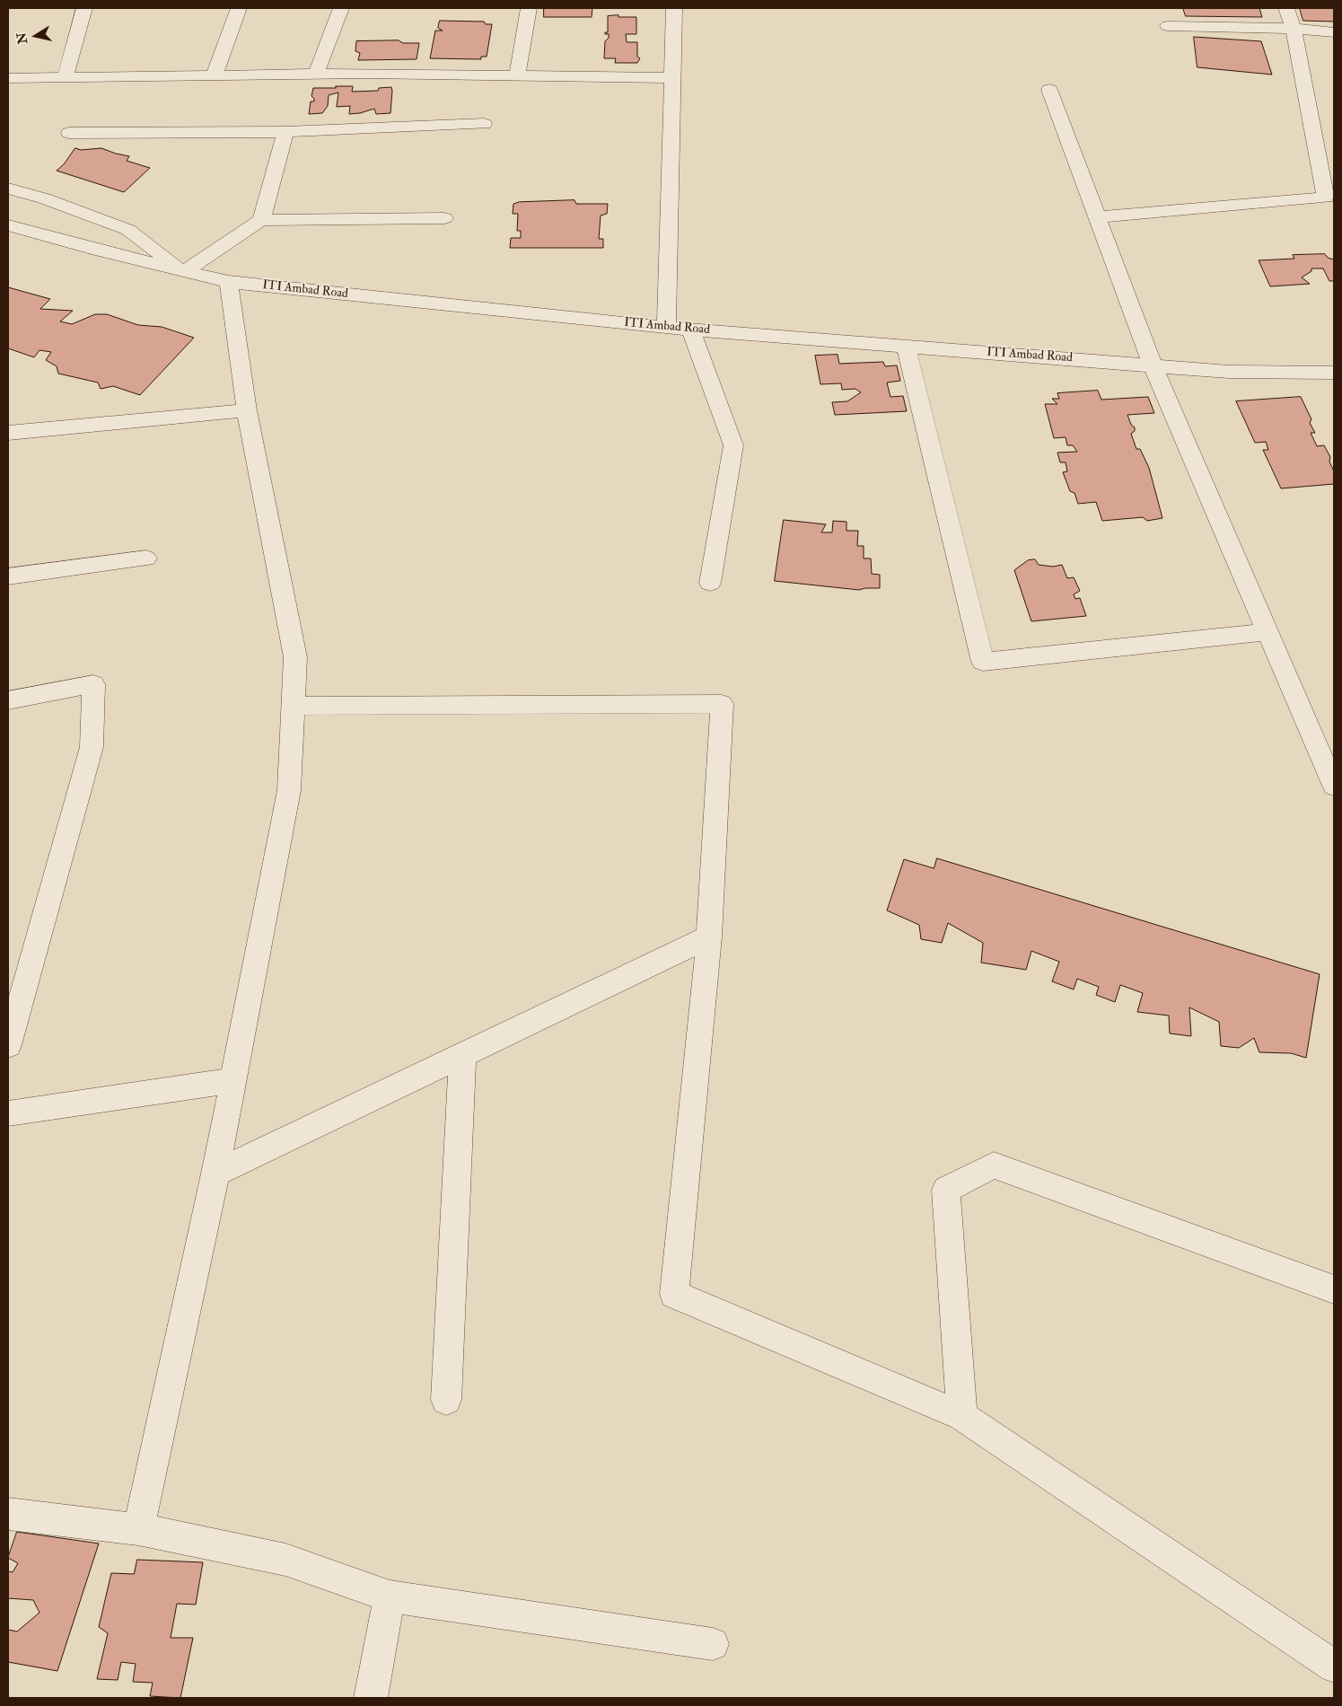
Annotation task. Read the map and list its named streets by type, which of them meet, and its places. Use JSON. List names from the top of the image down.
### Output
{
  "streets": {
    "street": ["ITI Ambad Road"]
  },
  "north": "left"
}
